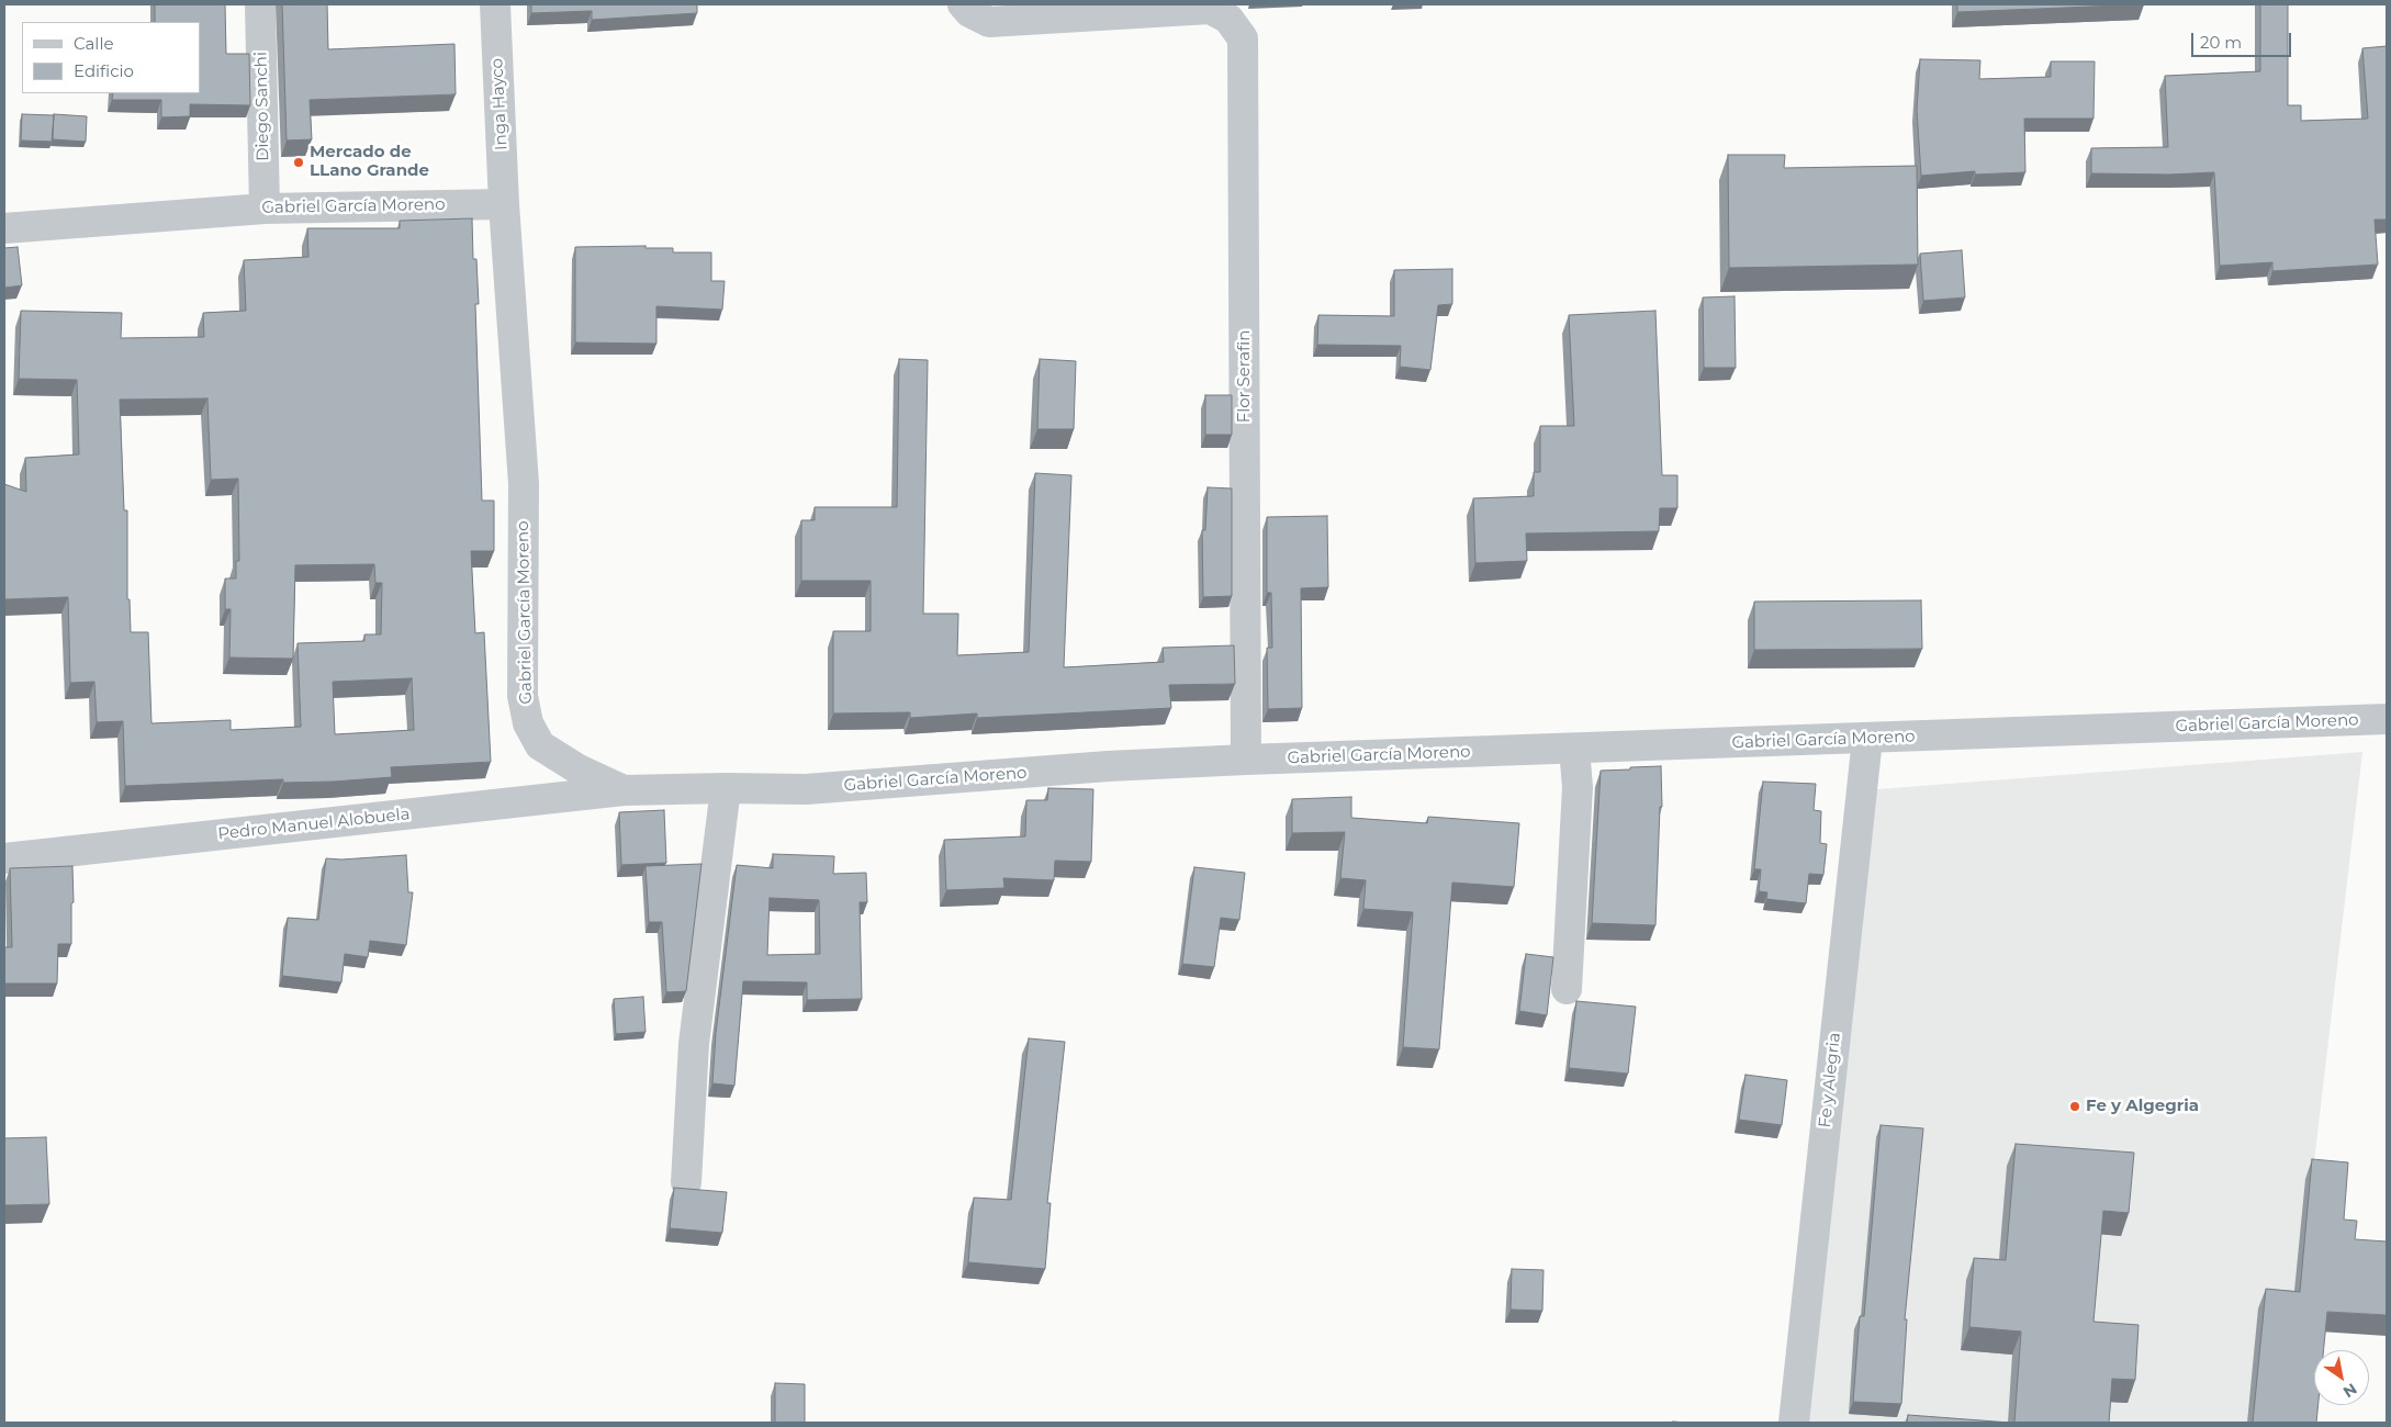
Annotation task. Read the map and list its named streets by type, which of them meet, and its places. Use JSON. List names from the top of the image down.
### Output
{
  "streets": {
    "street": [
      "Inga Hayco",
      "Diego Sanchi",
      "Gabriel García Moreno",
      "Flor Serafin",
      "Pedro Manuel Alobuela",
      "Fe y Alegria"
    ]
  },
  "crossings": [
    ["Inga Hayco", "Gabriel García Moreno"],
    ["Diego Sanchi", "Gabriel García Moreno"],
    ["Gabriel García Moreno", "Flor Serafin"],
    ["Gabriel García Moreno", "Pedro Manuel Alobuela"],
    ["Gabriel García Moreno", "Fe y Alegria"]
  ],
  "places": ["Mercado de LLano Grande", "Fe y Algegria"],
  "legend": ["Calle", "Edificio"],
  "scale_bar": "20 m",
  "north": "bottom right"
}
